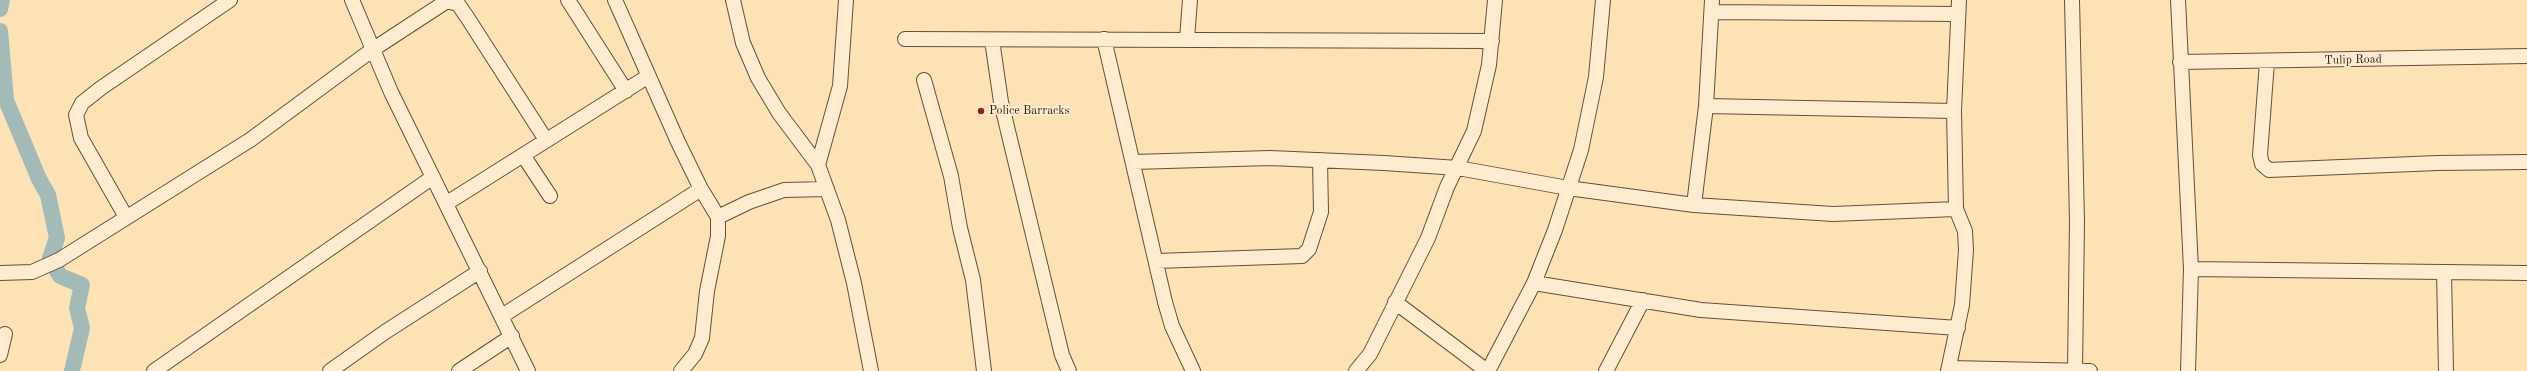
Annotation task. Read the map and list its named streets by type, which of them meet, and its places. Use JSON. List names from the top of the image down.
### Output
{
  "streets": {
    "street": ["Tulip Road"]
  },
  "places": ["Police Barracks"]
}
